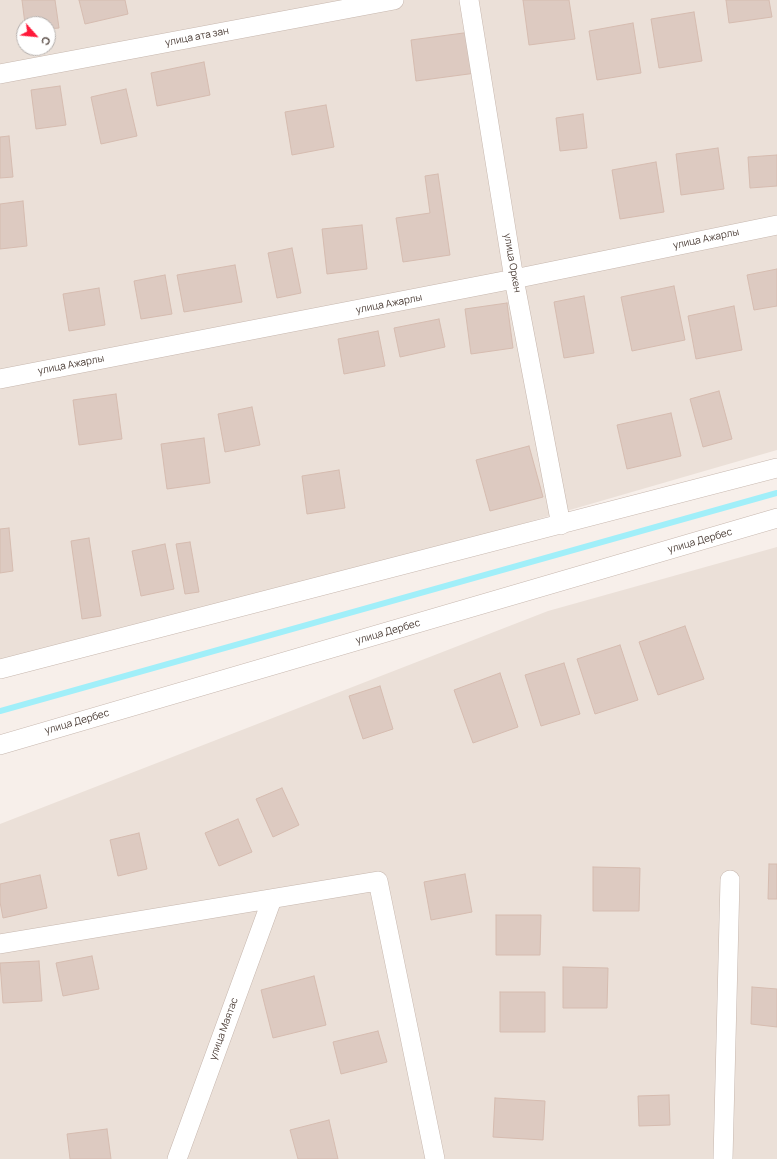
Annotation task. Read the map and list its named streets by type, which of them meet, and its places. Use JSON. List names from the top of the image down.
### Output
{
  "streets": {
    "street": [
      "улица ата зан",
      "улица Ажарлы",
      "улица Оркен",
      "улица Дербес",
      "улица Маятас"
    ]
  },
  "crossings": [
    ["улица Ажарлы", "улица Оркен"]
  ],
  "north": "bottom right"
}
